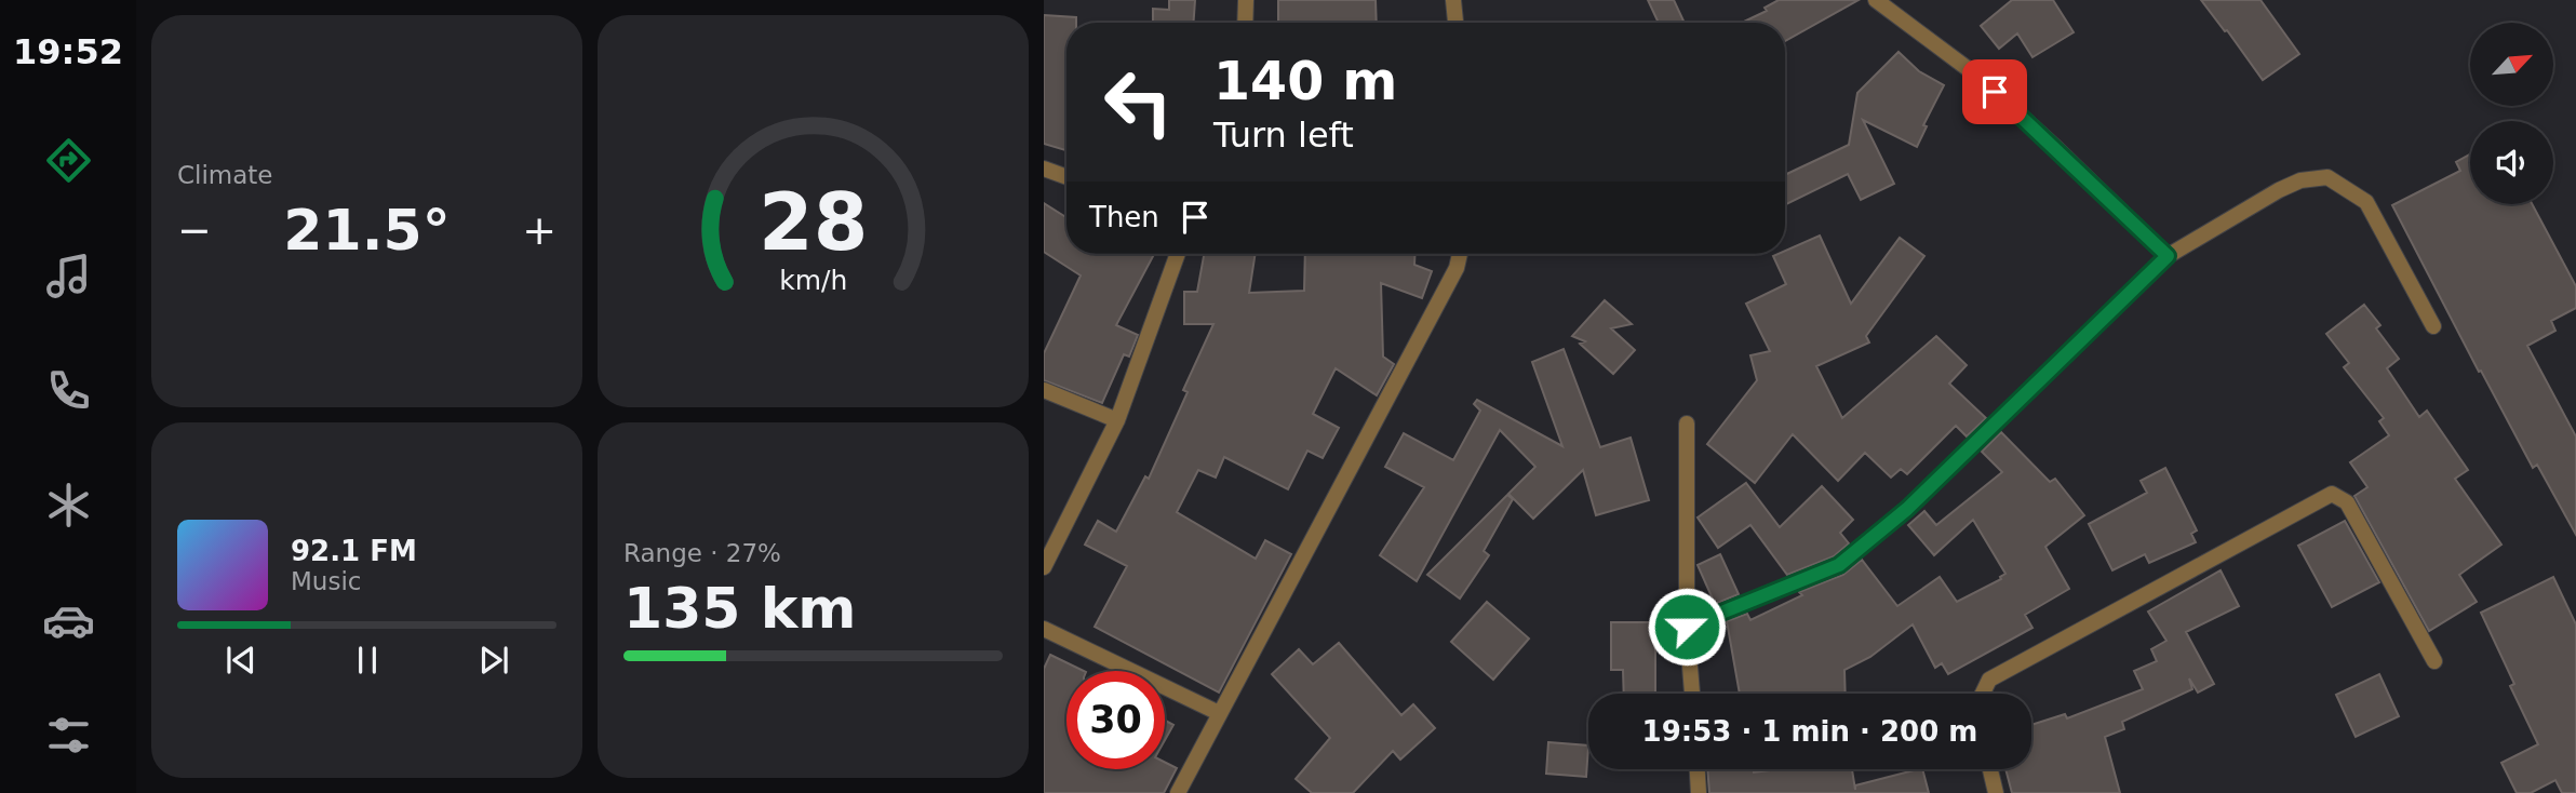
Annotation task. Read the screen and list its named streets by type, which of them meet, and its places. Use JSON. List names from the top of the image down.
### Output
{
  "north": "top right",
  "page": {
    "tabs": "19:52",
    "tile": [
      "Climate",
      ["Range · 27%", "135 km"]
    ],
    "turn": ["140 m", "Turn left"],
    "then": "Then",
    "heat": ["−", "21.5°", "+"],
    "song": ["92.1 FM", "Music"],
    "limit": "30",
    "trip": "19:53 · 1 min · 200 m",
    "gauge": ["28", "km/h"]
  }
}
